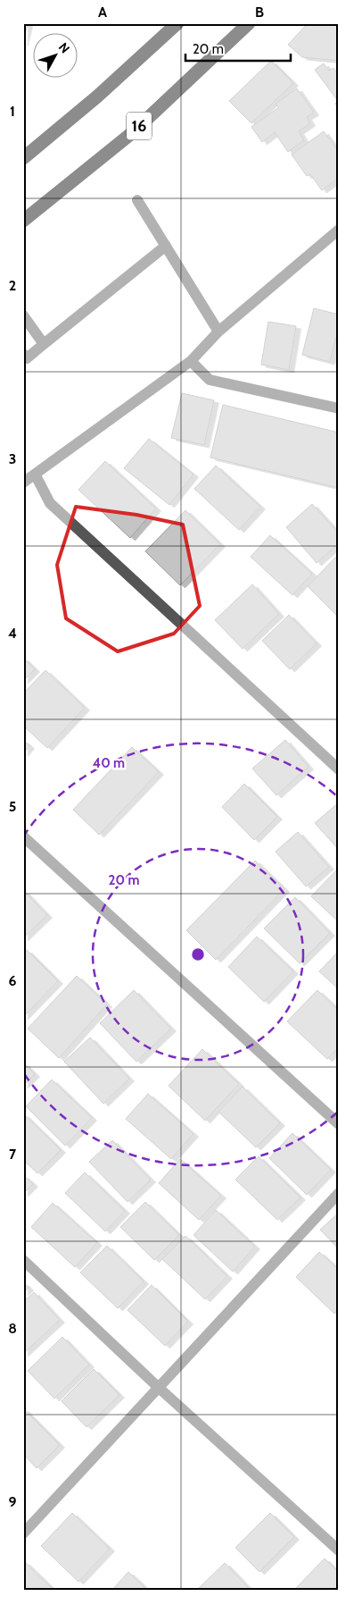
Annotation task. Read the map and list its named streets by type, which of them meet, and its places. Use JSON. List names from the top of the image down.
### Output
{
  "streets": {
    "highway": ["16"]
  },
  "scale_bar": "20 m",
  "north": "top right",
  "grid": {
    "columns": ["A", "B"],
    "rows": [
      "1",
      "2",
      "3",
      "4",
      "5",
      "6",
      "7",
      "8",
      "9"
    ]
  },
  "rings": ["40 m", "20 m"]
}
